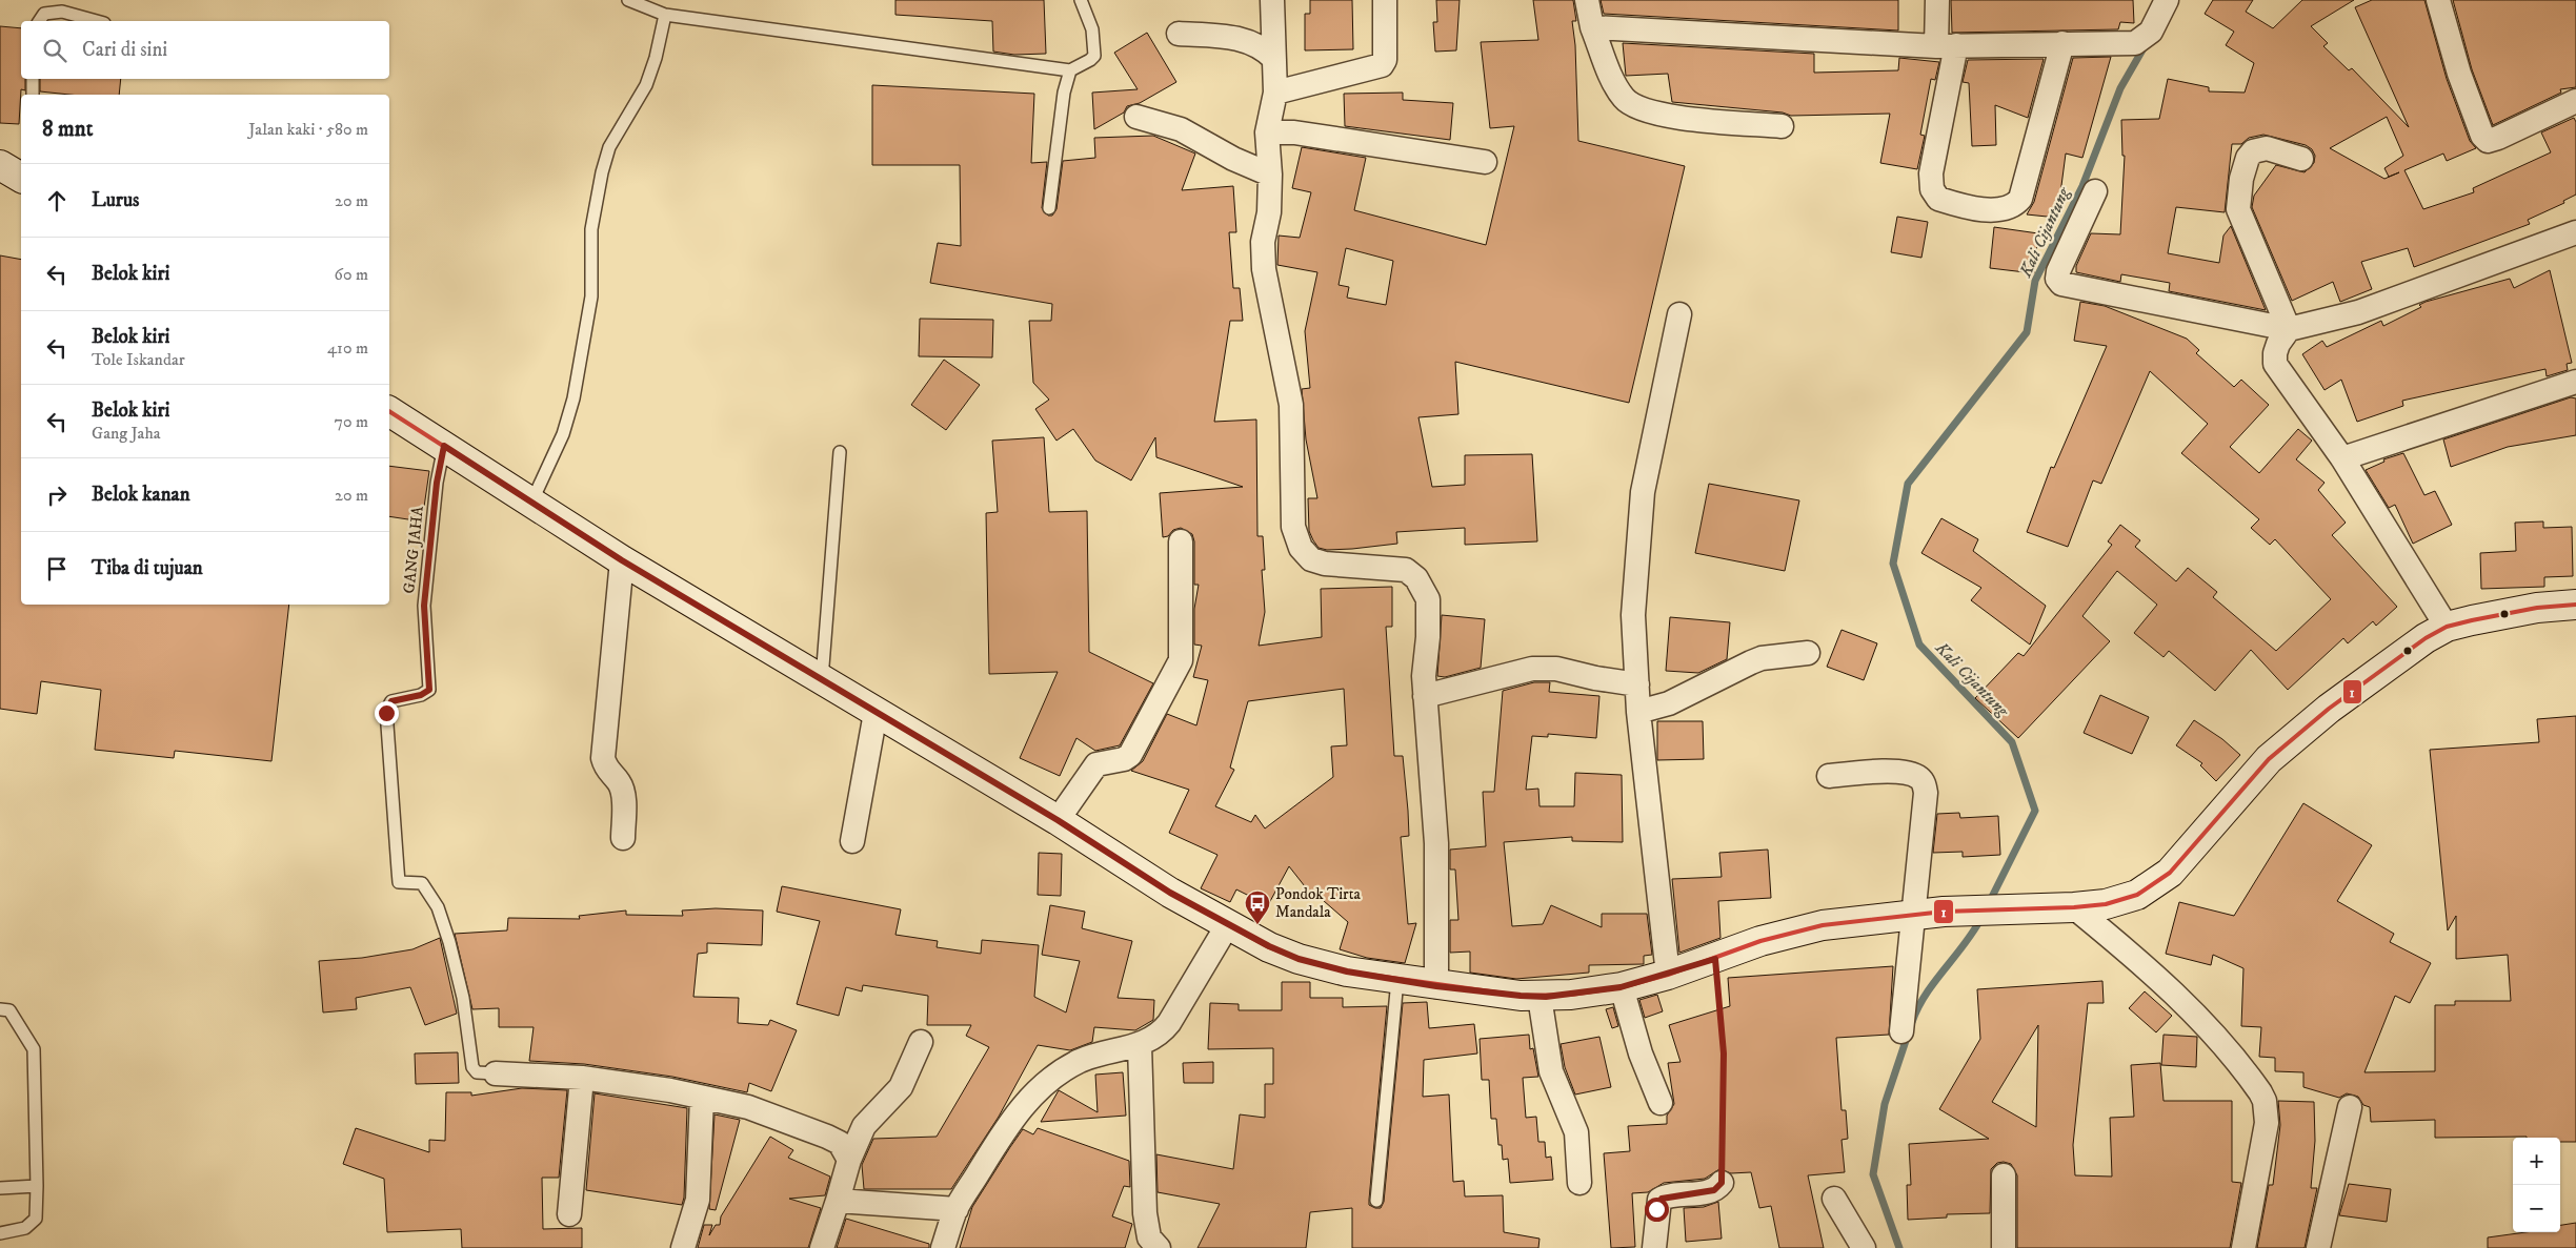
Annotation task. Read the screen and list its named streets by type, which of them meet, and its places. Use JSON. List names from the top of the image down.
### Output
{
  "streets": {
    "lane": ["GANG JAHA"]
  },
  "water": ["Kali Cijantung"],
  "places": {
    "bus stop": ["Pondok Tirta Mandala"]
  },
  "lines": ["transit line 1"],
  "page": {
    "search": "Cari di sini",
    "heading": ["8 mnt", "Jalan kaki · 580 m"],
    "list": [
      ["Lurus", "20 m"],
      ["Belok kiri", "60 m"],
      ["Belok kiri", "Tole Iskandar", "410 m"],
      ["Belok kiri", "Gang Jaha", "70 m"],
      ["Belok kanan", "20 m"],
      "Tiba di tujuan"
    ],
    "map_buttons": ["+", "−"]
  }
}
